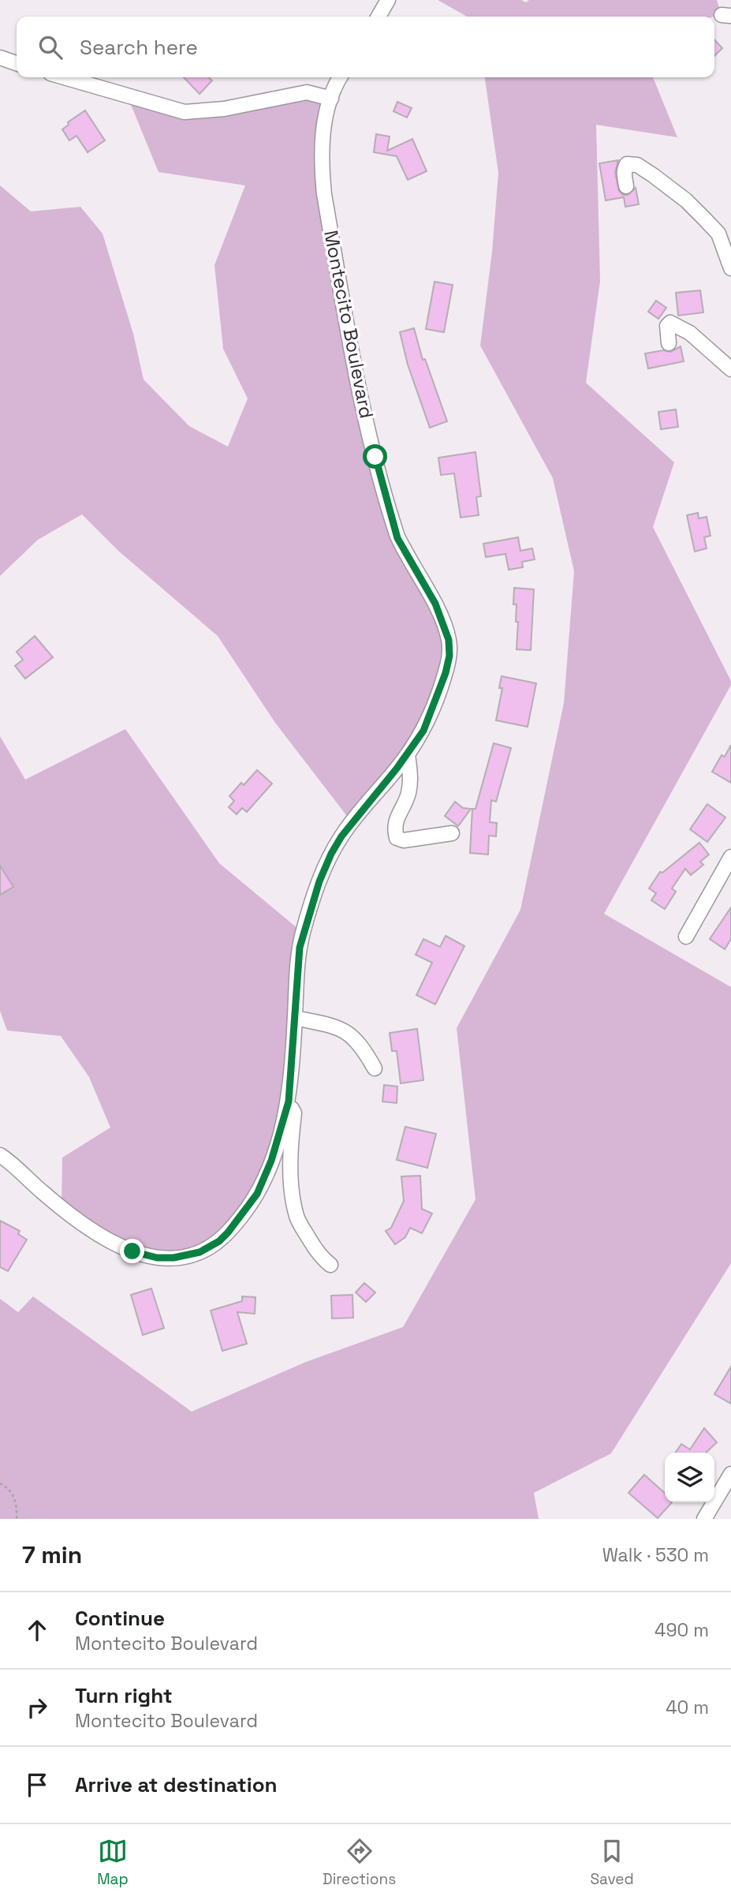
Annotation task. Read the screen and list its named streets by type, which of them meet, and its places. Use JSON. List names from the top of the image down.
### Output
{
  "streets": {
    "street": ["Montecito Boulevard"]
  },
  "page": {
    "search": "Search here",
    "heading": ["7 min", "Walk · 530 m"],
    "list": [
      ["Continue", "Montecito Boulevard", "490 m"],
      ["Turn right", "Montecito Boulevard", "40 m"],
      "Arrive at destination"
    ],
    "nav": ["Map", "Directions", "Saved"]
  }
}
